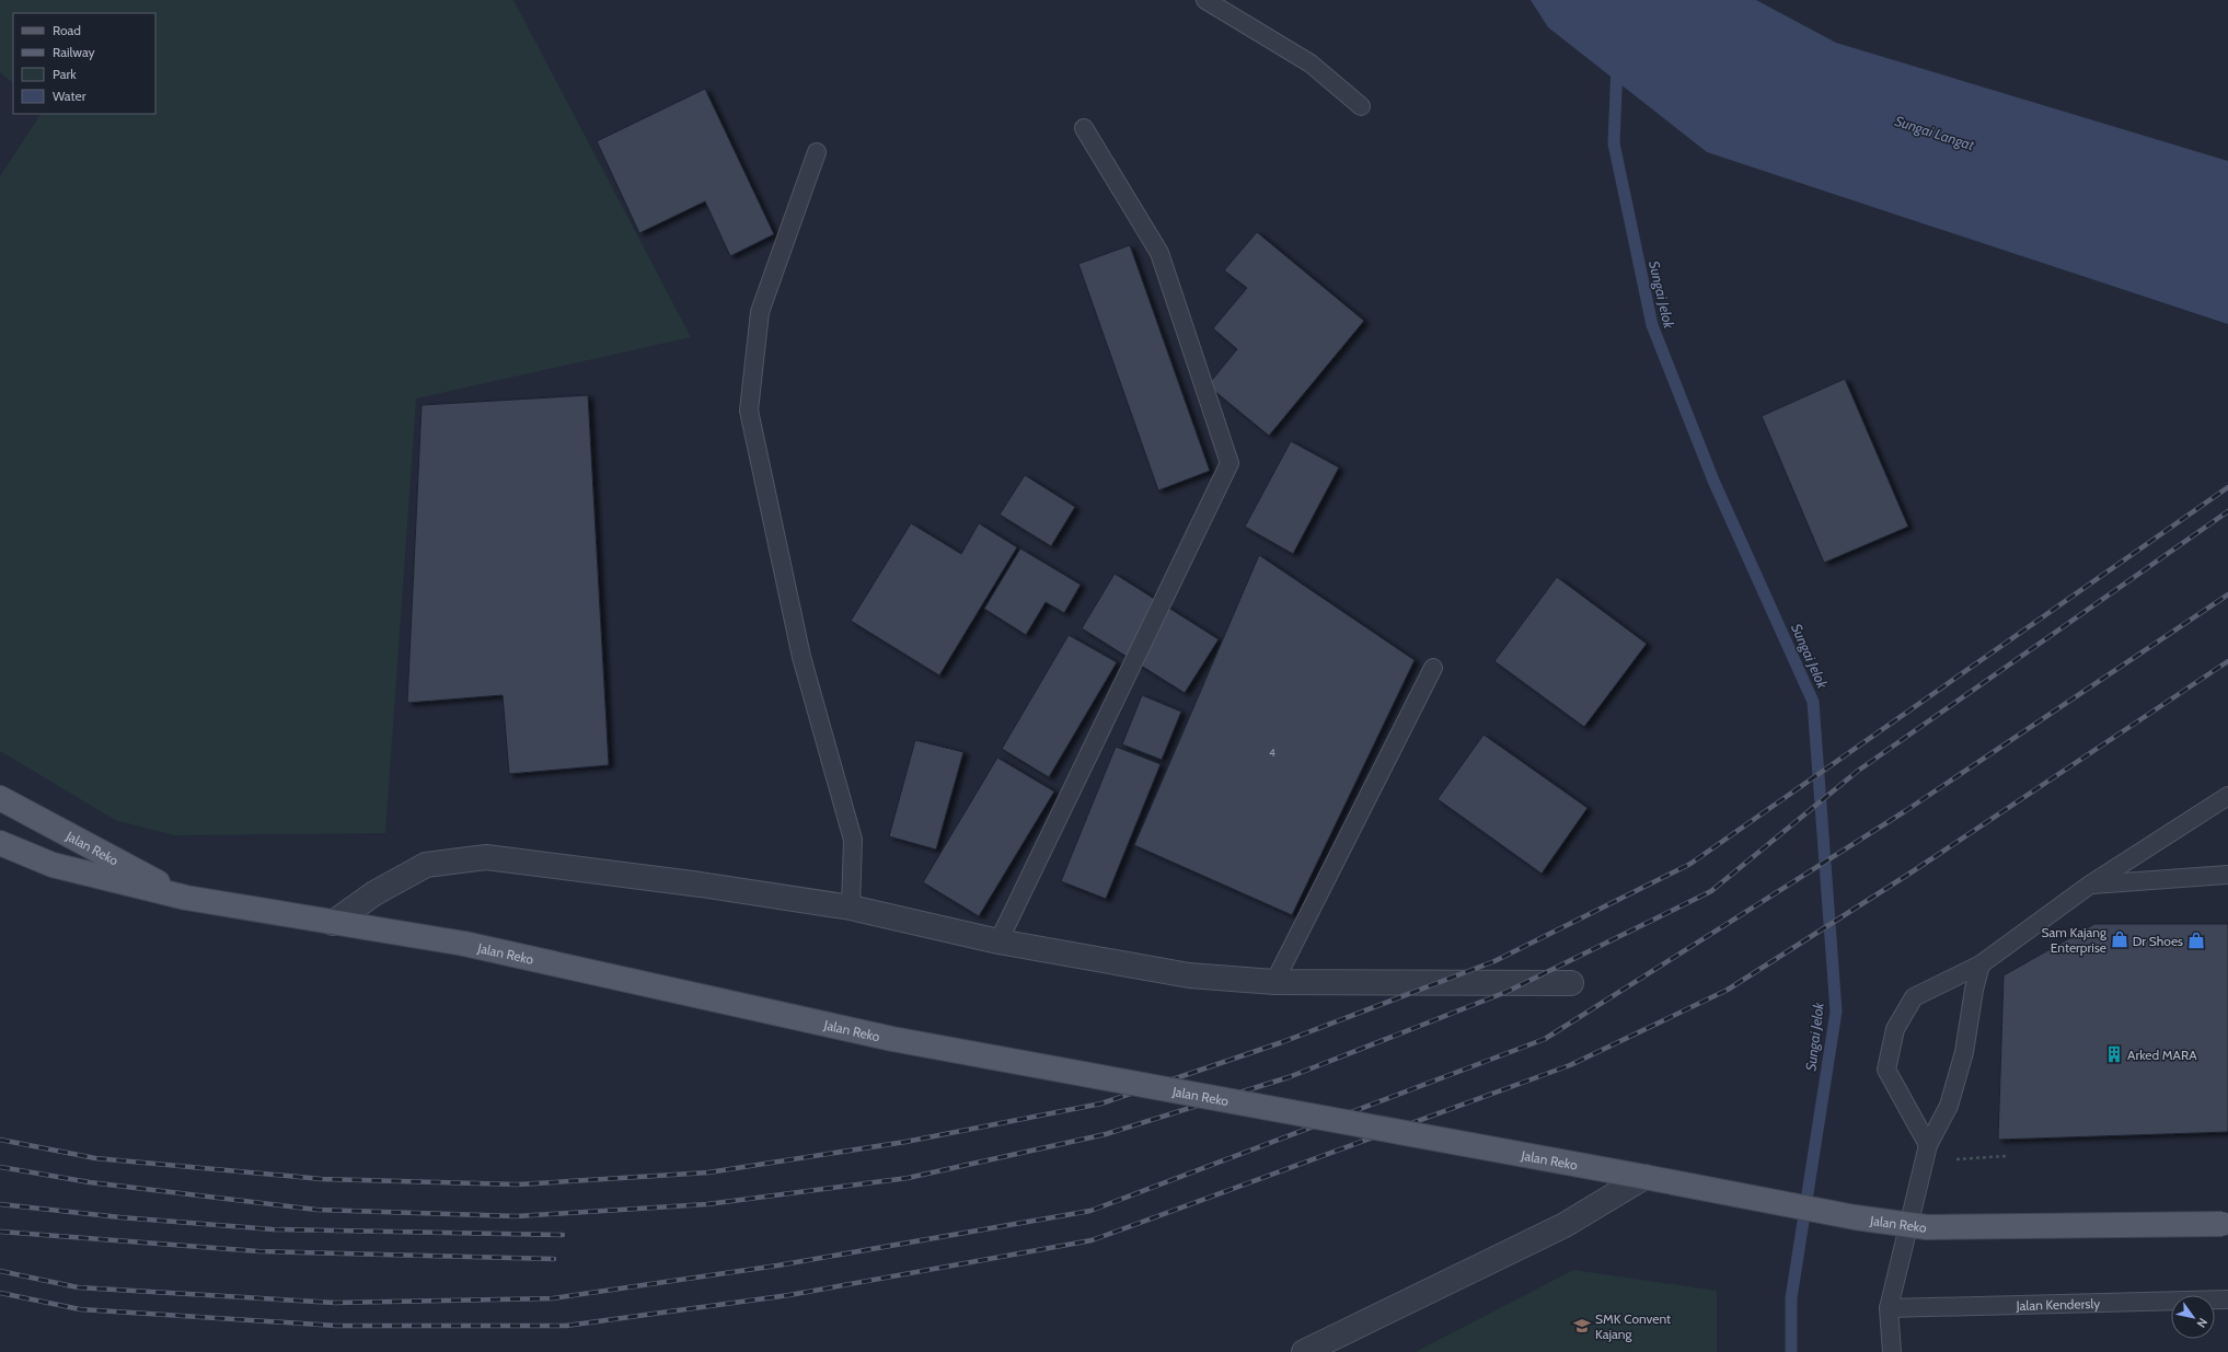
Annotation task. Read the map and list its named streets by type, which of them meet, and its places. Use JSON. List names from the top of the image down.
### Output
{
  "streets": {
    "main road": ["Jalan Reko"],
    "lane": ["Jalan Kendersly"]
  },
  "water": ["Sungai Langat", "Sungai Jelok"],
  "places": {
    "shop": ["Sam Kajang Enterprise", "Dr Shoes"],
    "building": ["Arked MARA"],
    "school or university": ["SMK Convent Kajang"]
  },
  "house_numbers": ["4"],
  "legend": [
    "Road",
    "Railway",
    "Park",
    "Water"
  ],
  "north": "bottom right"
}
